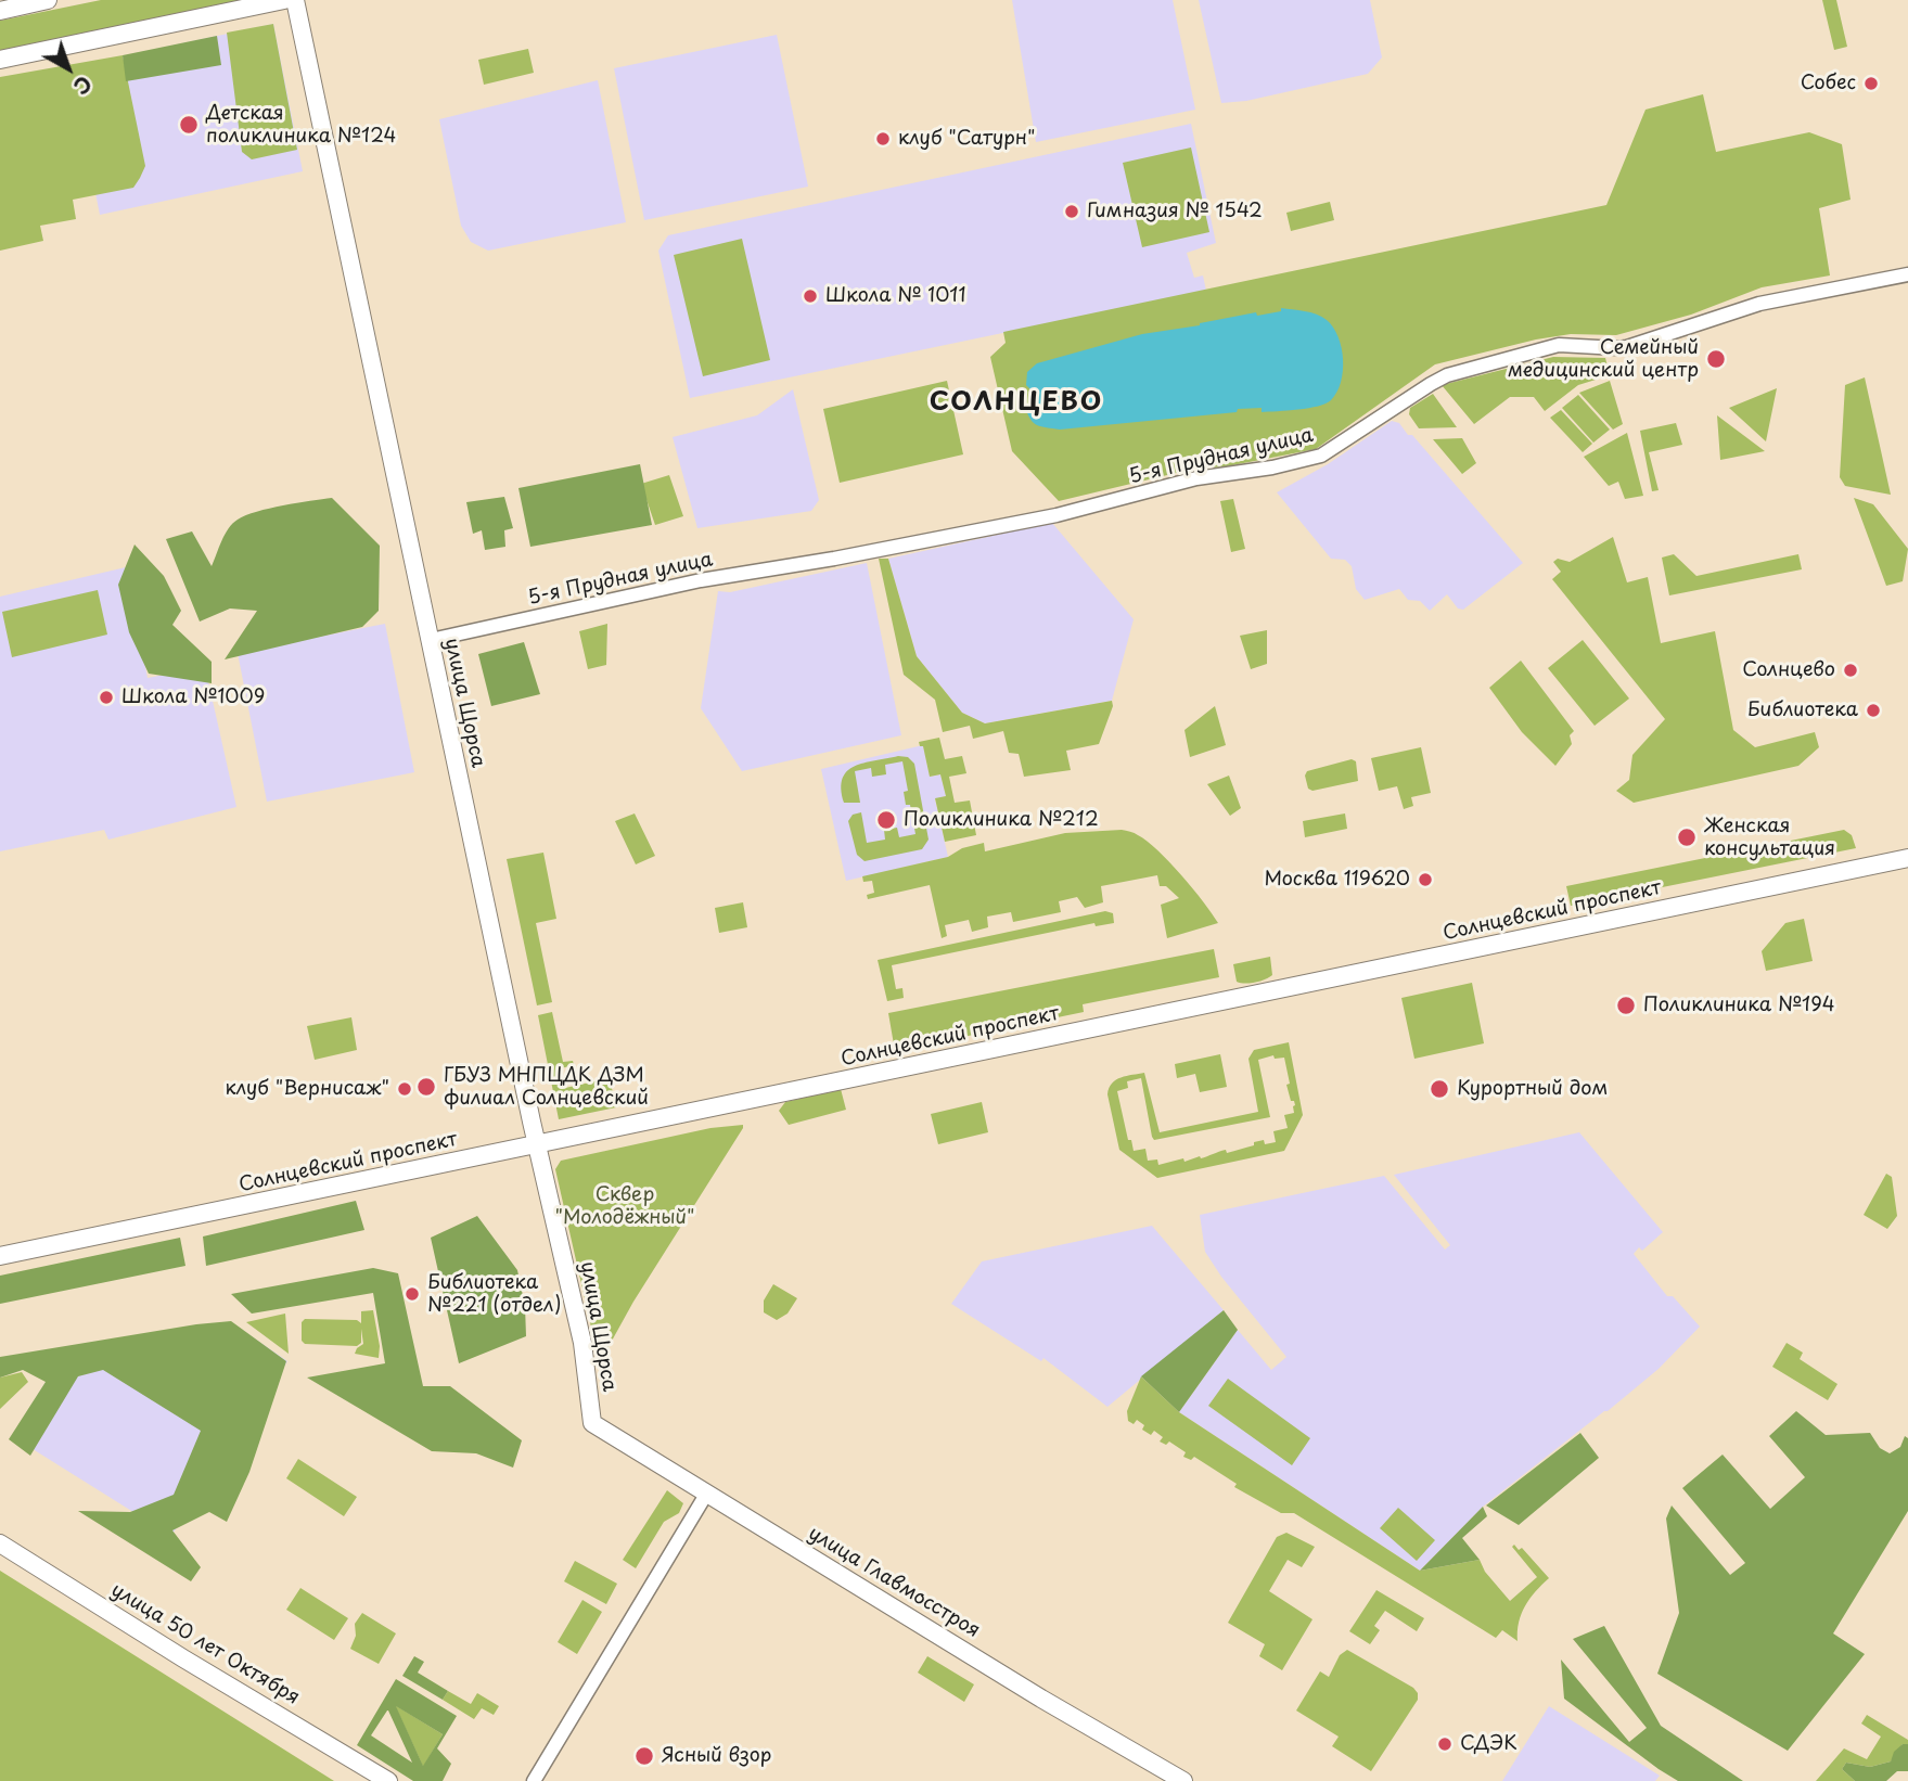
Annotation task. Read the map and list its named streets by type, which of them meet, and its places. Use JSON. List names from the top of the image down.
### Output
{
  "streets": {
    "street": [
      "5-я Прудная улица",
      "улица Щорса",
      "Солнцевский проспект",
      "улица Главмосстроя",
      "улица 50 лет Октября"
    ]
  },
  "crossings": [
    ["5-я Прудная улица", "улица Щорса"],
    ["улица Щорса", "Солнцевский проспект"],
    ["улица Щорса", "улица Главмосстроя"]
  ],
  "districts": ["СОЛНЦЕВО"],
  "parks": ["Сквер \"Молодёжный\""],
  "places": [
    "Собес",
    "Детская поликлиника №124",
    "клуб \"Сатурн\"",
    "Гимназия № 1542",
    "Школа № 1011",
    "Семейный медицинский центр",
    "Солнцево",
    "Школа №1009",
    "Библиотека",
    "Поликлиника №212",
    "Женская консультация",
    "Москва 119620",
    "Поликлиника №194",
    "ГБУЗ МНПЦДК ДЗМ филиал Солнцевский",
    "клуб \"Вернисаж\"",
    "Курортный дом",
    "Библиотека №221 (отдел)",
    "СДЭК",
    "Ясный взор"
  ],
  "north": "bottom right"
}
